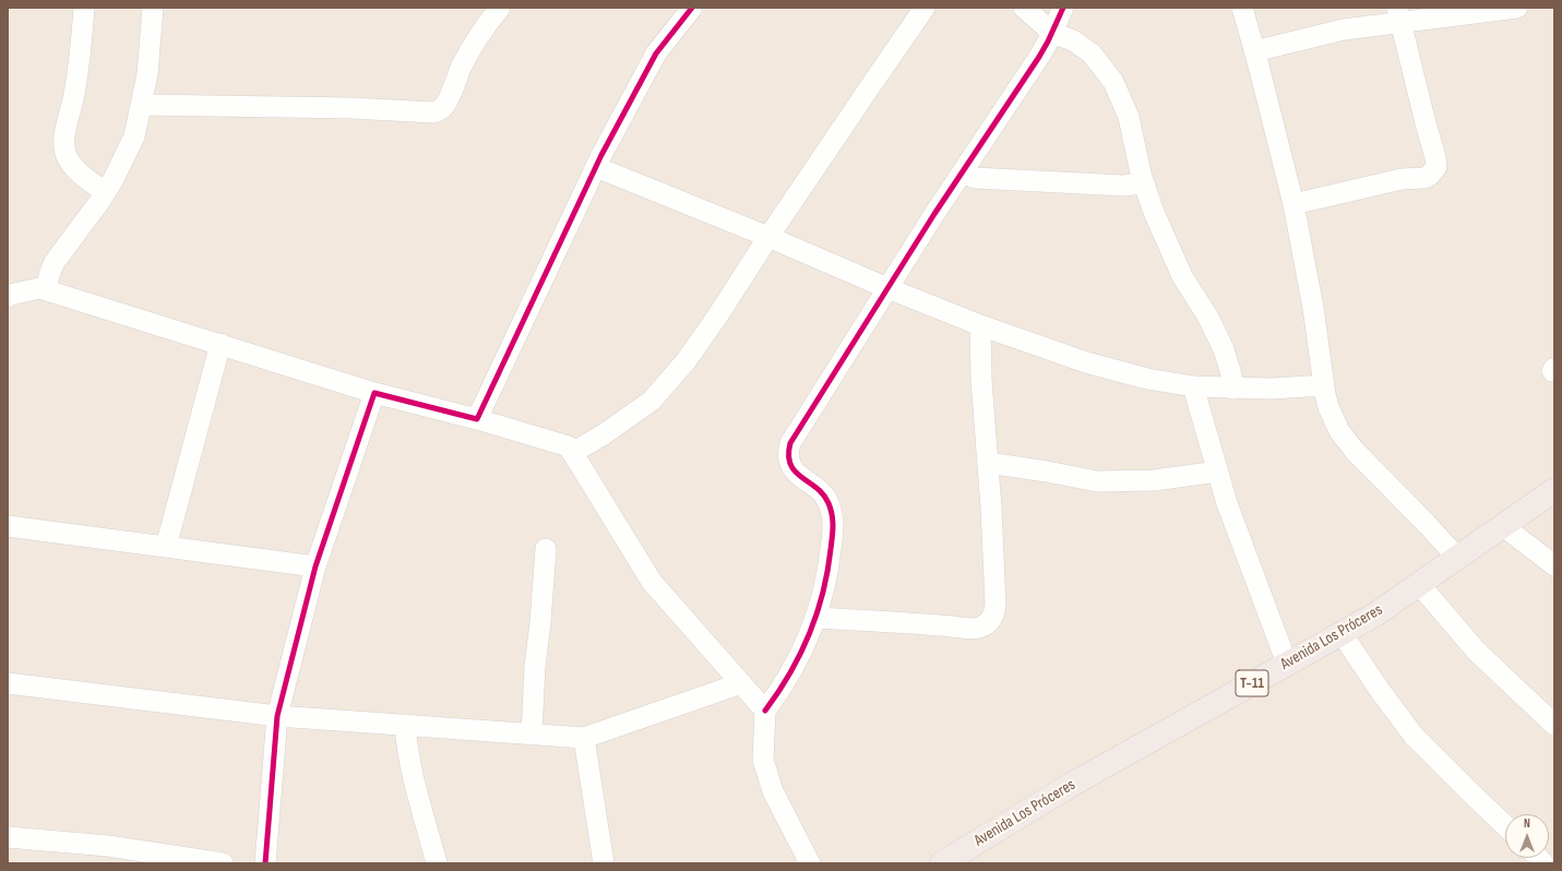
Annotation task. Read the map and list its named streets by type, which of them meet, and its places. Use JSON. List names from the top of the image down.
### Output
{
  "streets": {
    "highway": ["Avenida Los Próceres", "T-11"]
  },
  "north": "top"
}
